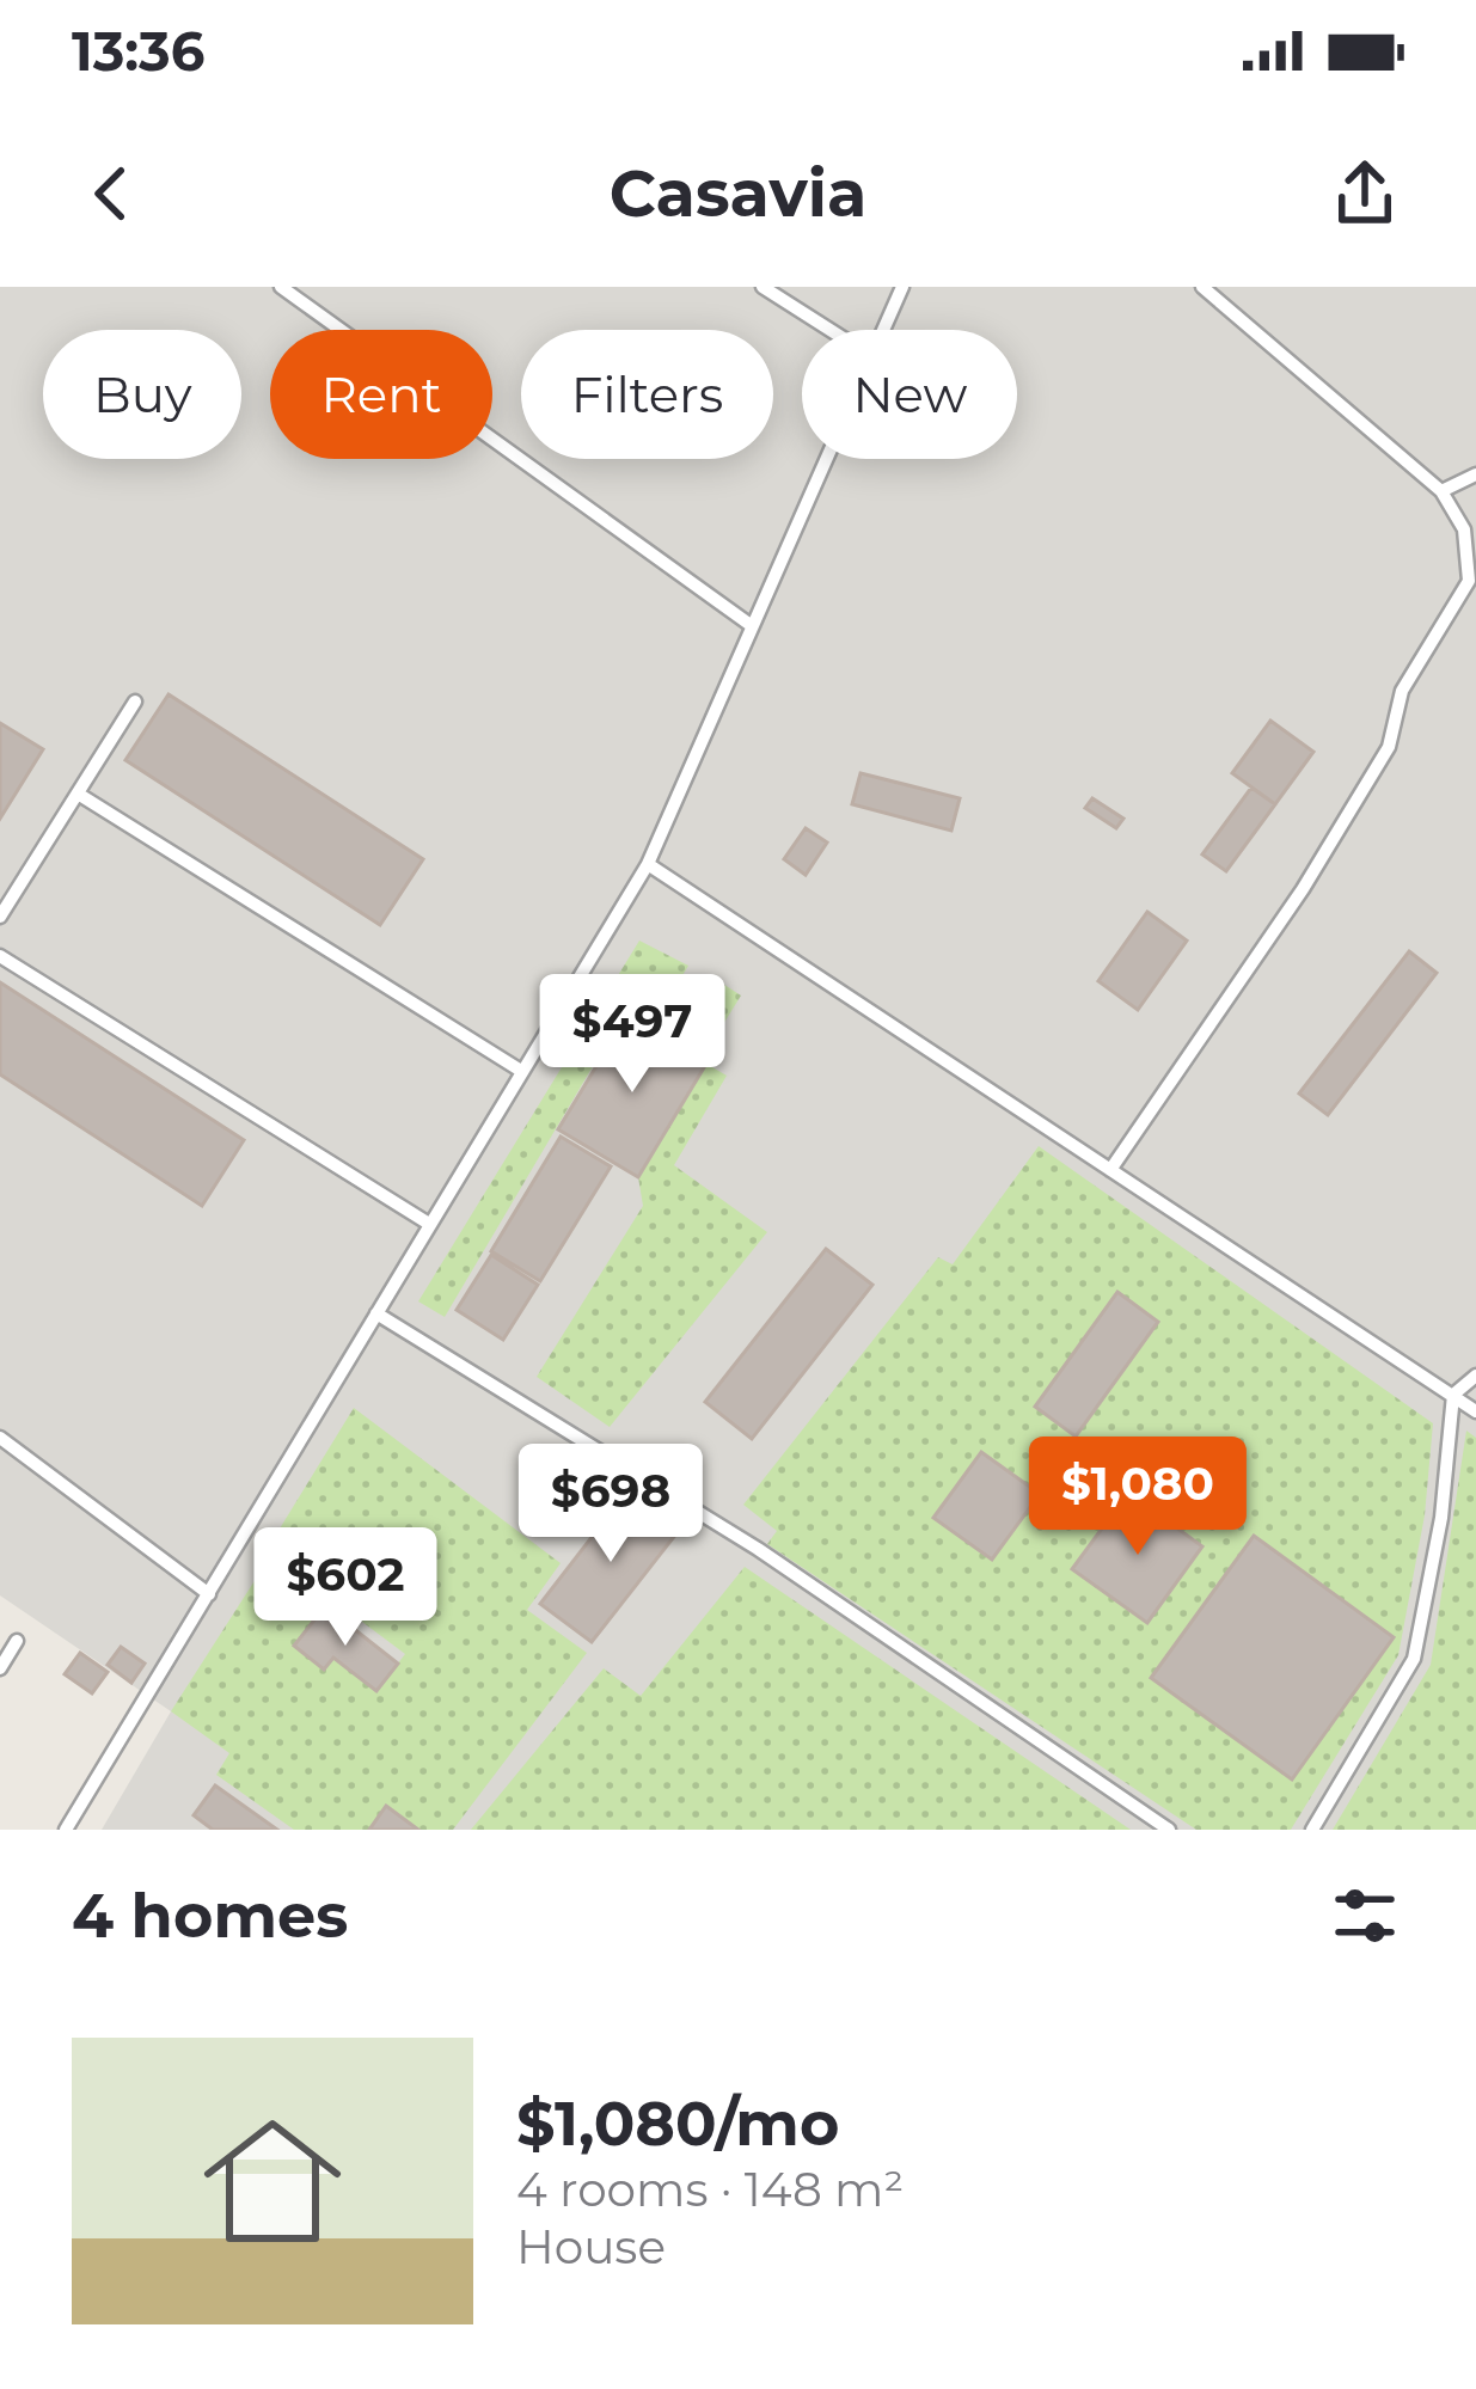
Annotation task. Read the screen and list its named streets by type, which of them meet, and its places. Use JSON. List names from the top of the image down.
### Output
{
  "page": {
    "status": "13:36",
    "header": "Casavia",
    "chip": [
      "Buy",
      "Rent",
      "Filters",
      "New"
    ],
    "price": [
      "$497",
      "$1,080",
      "$698",
      "$602"
    ],
    "heading": "4 homes",
    "list": [
      {
        "name": "$1,080/mo",
        "note": "4 rooms · 148 m² · House"
      }
    ]
  }
}
